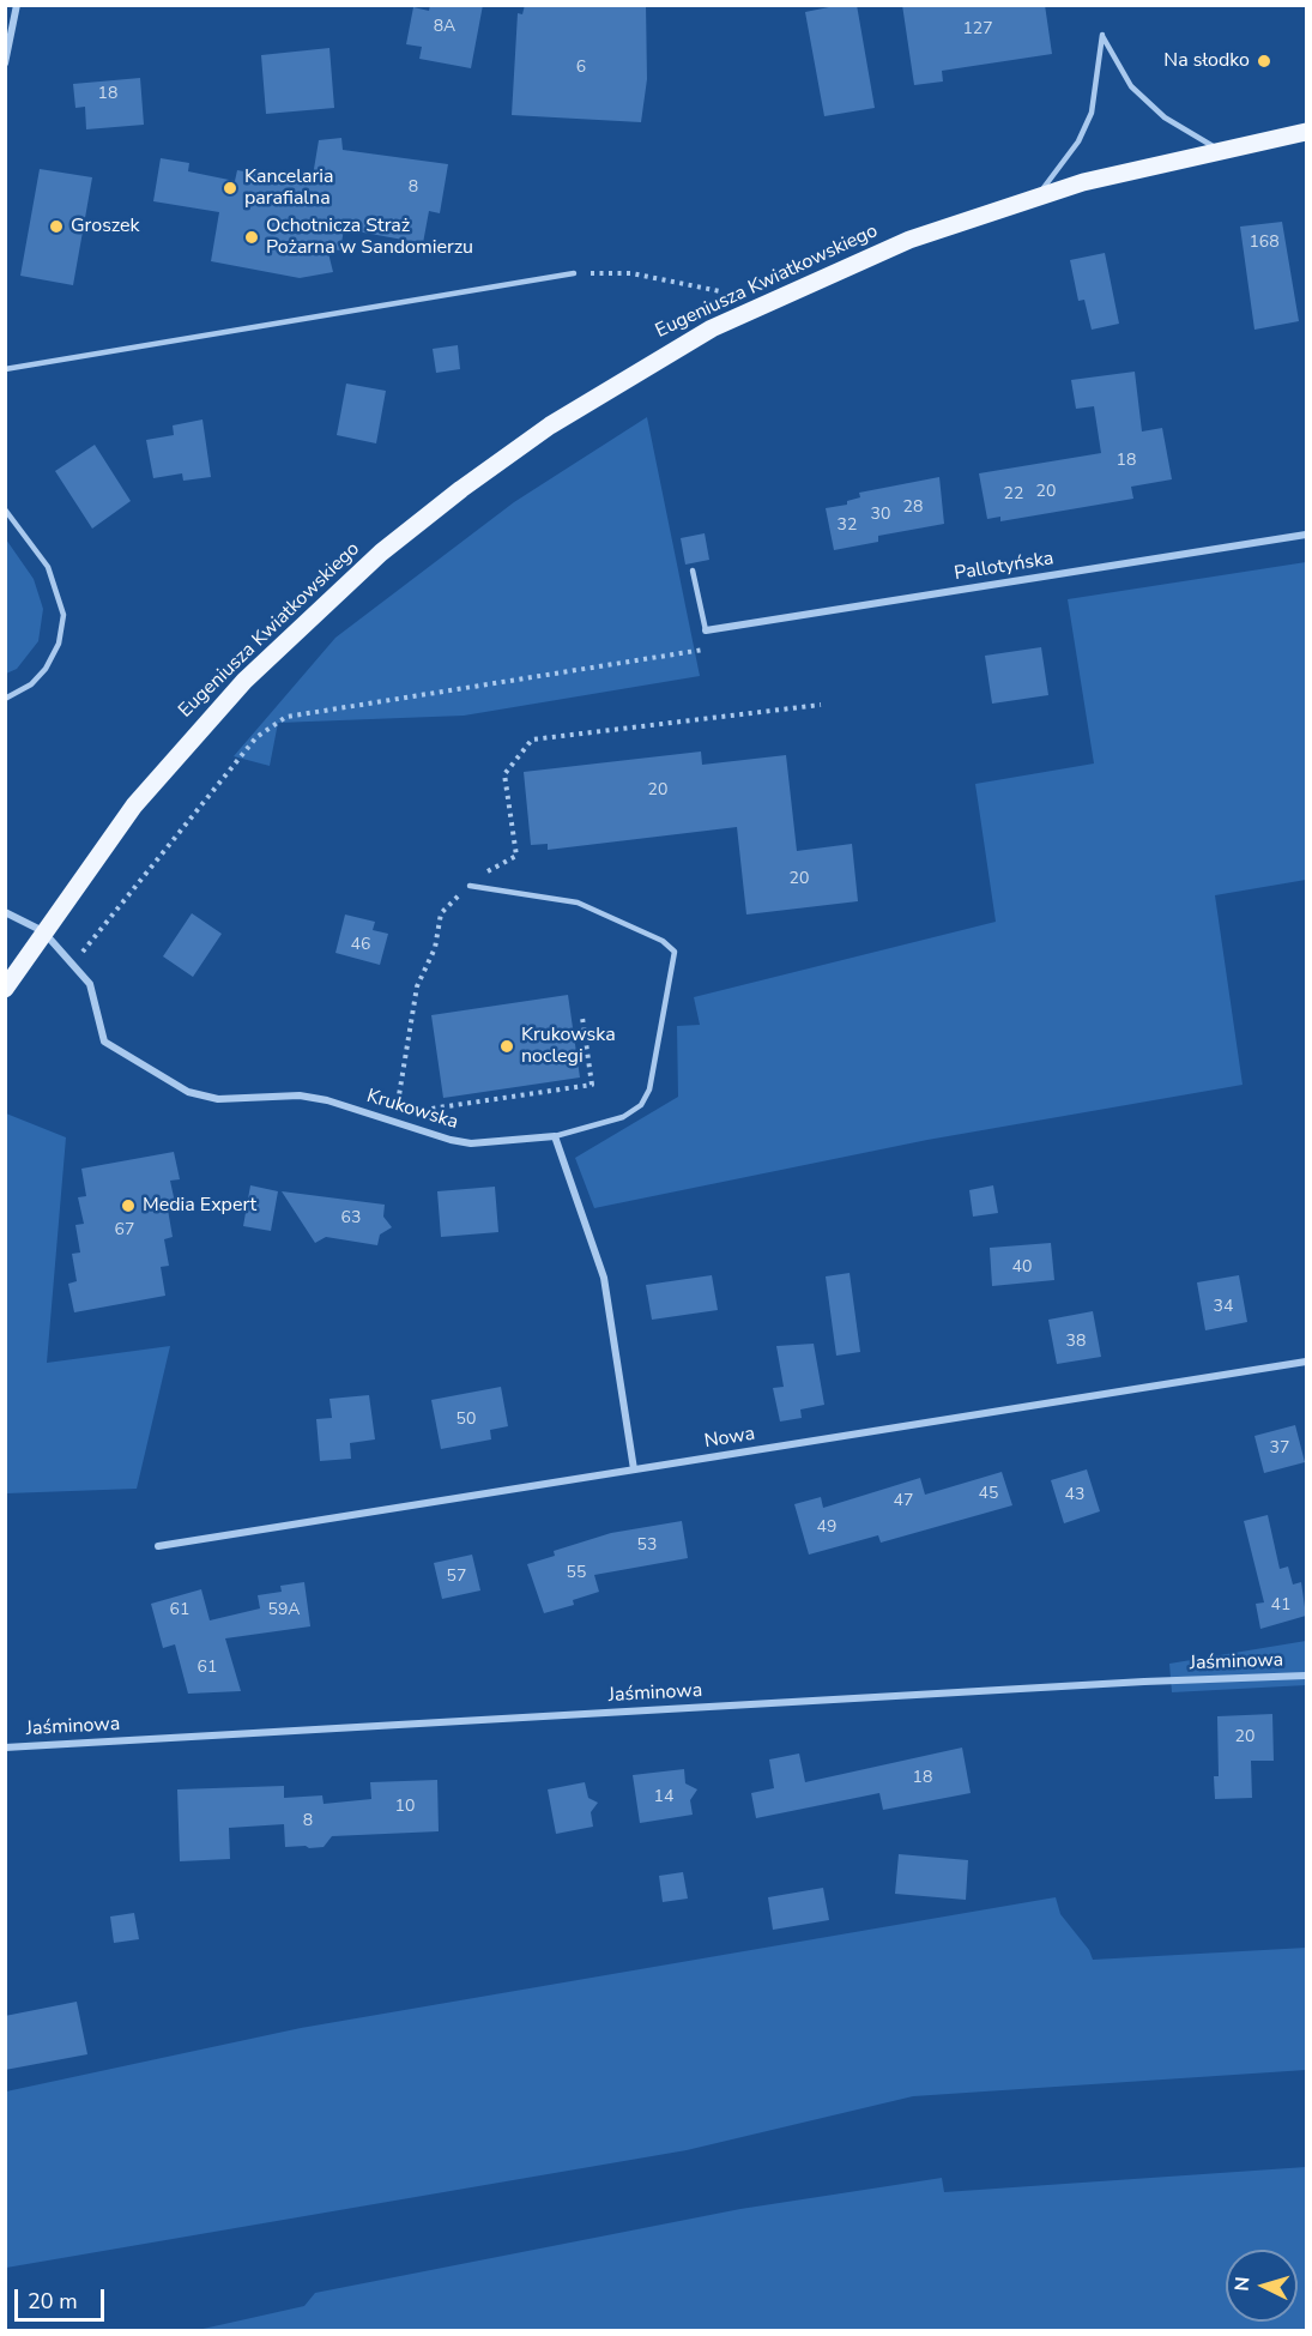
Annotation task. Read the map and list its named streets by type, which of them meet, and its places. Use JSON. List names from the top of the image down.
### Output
{
  "streets": {
    "main road": ["Eugeniusza Kwiatkowskiego"],
    "street": [
      "Pallotyńska",
      "Krukowska",
      "Nowa",
      "Jaśminowa"
    ]
  },
  "crossings": [
    ["Eugeniusza Kwiatkowskiego", "Krukowska"]
  ],
  "places": [
    "Na słodko",
    "Kancelaria parafialna",
    "Groszek",
    "Ochotnicza Straż Pożarna w Sandomierzu",
    "Krukowska noclegi",
    "Media Expert"
  ],
  "house_numbers": [
    "8A",
    "127",
    "6",
    "18",
    "8",
    "168",
    "18",
    "20",
    "22",
    "28",
    "30",
    "32",
    "20",
    "20",
    "46",
    "63",
    "67",
    "40",
    "34",
    "38",
    "50",
    "37",
    "45",
    "43",
    "47",
    "49",
    "53",
    "55",
    "57",
    "41",
    "61",
    "59A",
    "61",
    "20",
    "18",
    "14",
    "10",
    "8"
  ],
  "scale_bar": "20 m",
  "north": "left"
}
